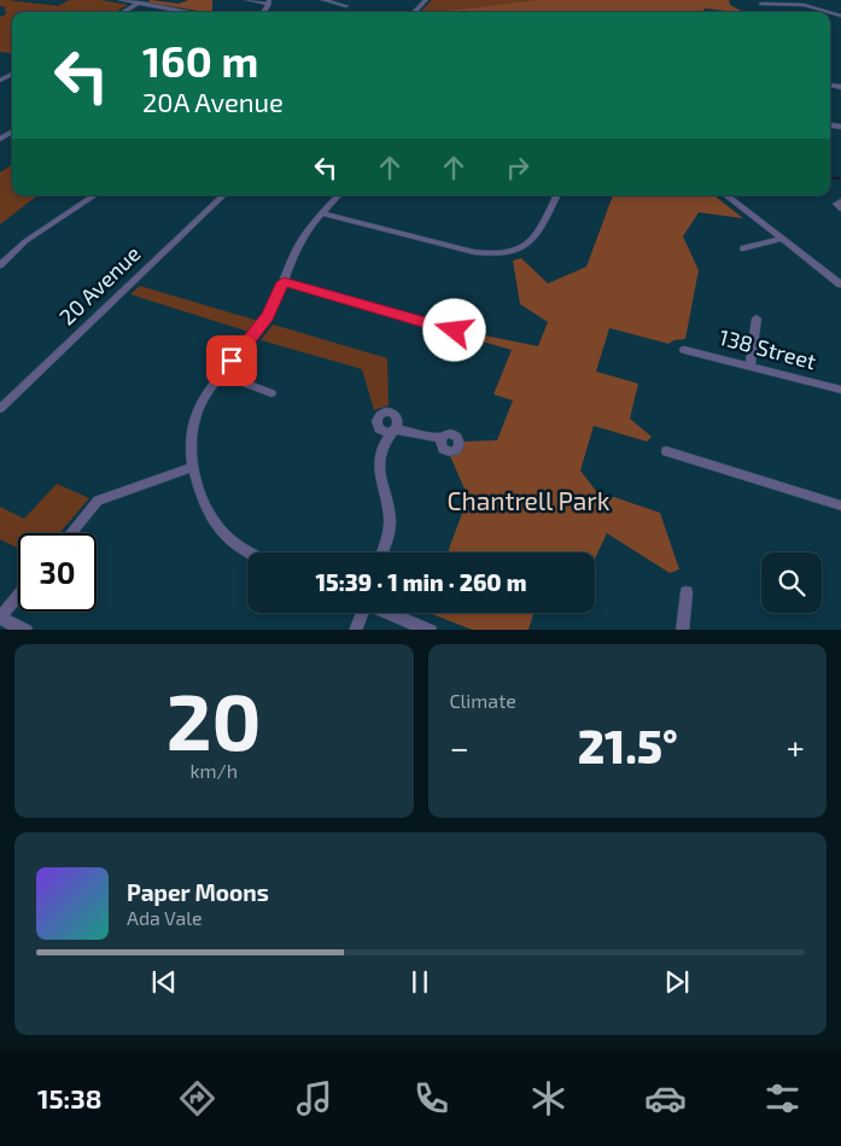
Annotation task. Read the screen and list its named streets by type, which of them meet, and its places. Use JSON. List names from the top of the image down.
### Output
{
  "streets": {
    "street": ["20 Avenue", "138 Street"]
  },
  "parks": ["Chantrell Park"],
  "page": {
    "turn": ["160 m", "20A Avenue"],
    "limit": "30",
    "trip": "15:39 · 1 min · 260 m",
    "tile": [
      ["20", "km/h"],
      "Climate"
    ],
    "heat": ["−", "21.5°", "+"],
    "song": ["Paper Moons", "Ada Vale"],
    "tabs": "15:38"
  }
}
